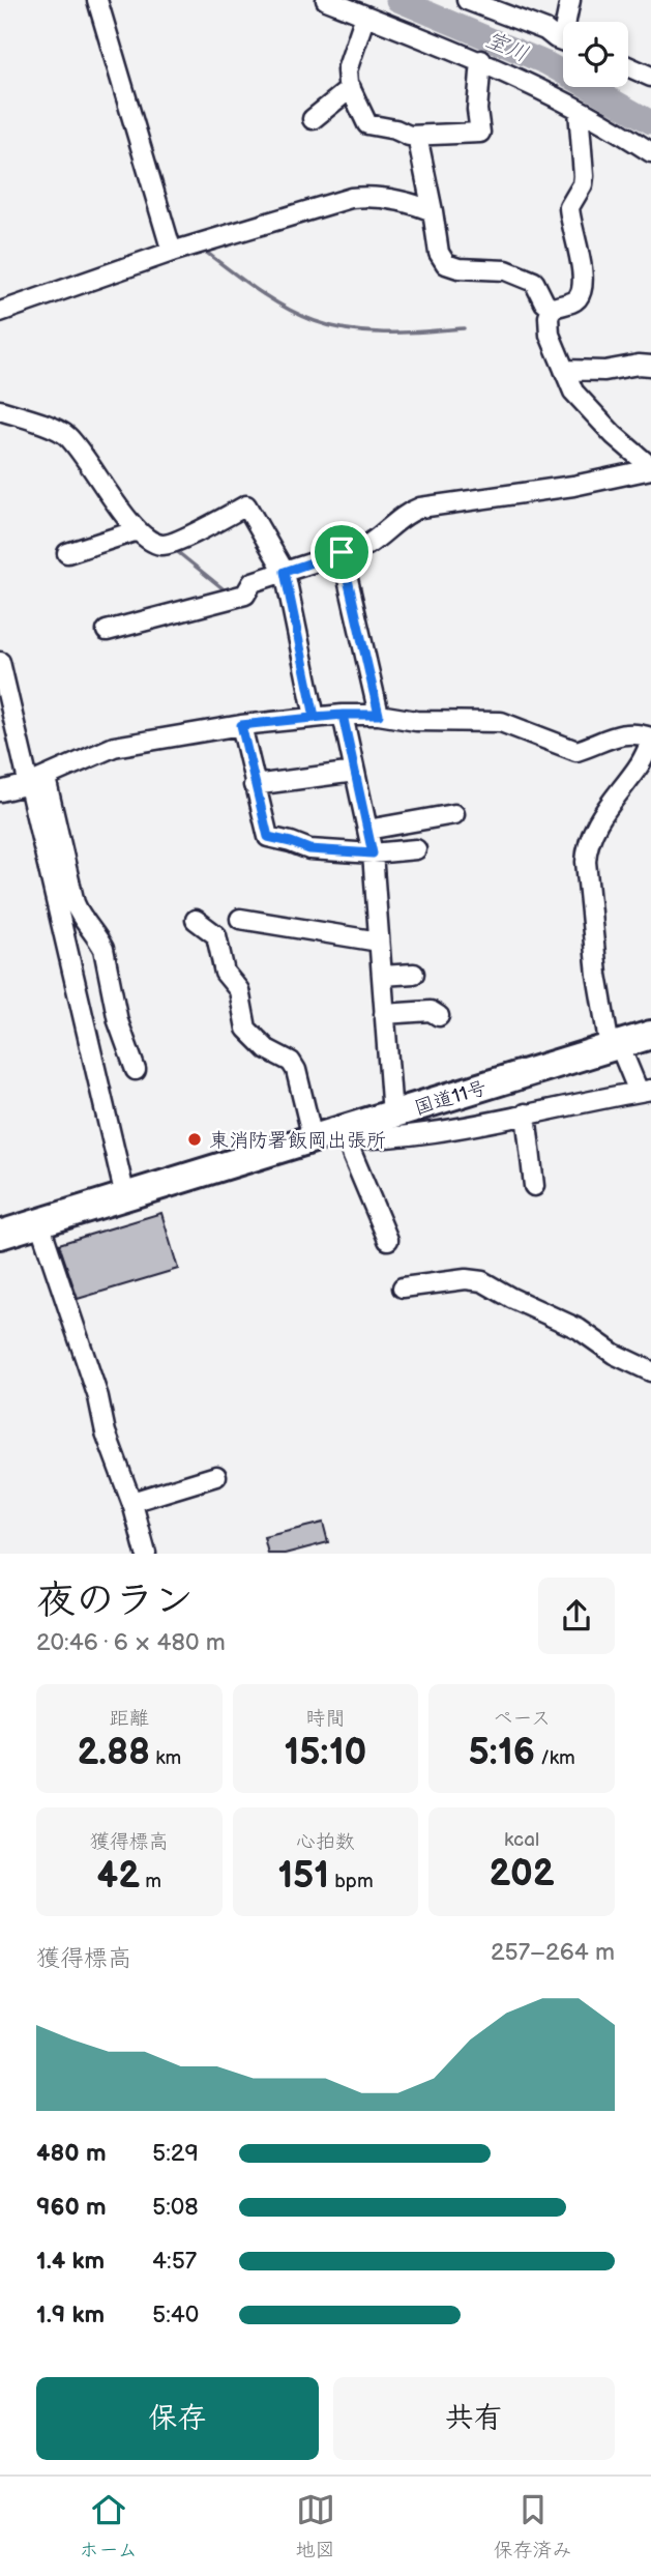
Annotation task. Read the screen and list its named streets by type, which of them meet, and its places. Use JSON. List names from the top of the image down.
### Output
{
  "streets": {
    "highway": ["国道11号"]
  },
  "water": ["室川"],
  "places": ["東消防署飯岡出張所"],
  "page": {
    "heading": ["夜のラン", "20:46 · 6 × 480 m"],
    "stats": [
      ["距離", "2.88 km"],
      ["時間", "15:10"],
      ["ペース", "5:16 /km"],
      ["獲得標高", "42 m"],
      ["心拍数", "151 bpm"],
      ["kcal", "202"]
    ],
    "chart": ["獲得標高", "257–264 m"],
    "list": [
      {
        "name": "480 m",
        "note": "5:29"
      },
      {
        "name": "960 m",
        "note": "5:08"
      },
      {
        "name": "1.4 km",
        "note": "4:57"
      },
      {
        "name": "1.9 km",
        "note": "5:40"
      }
    ],
    "buttons": ["保存", "共有"],
    "tabs": ["ホーム", "地図", "保存済み"]
  }
}
